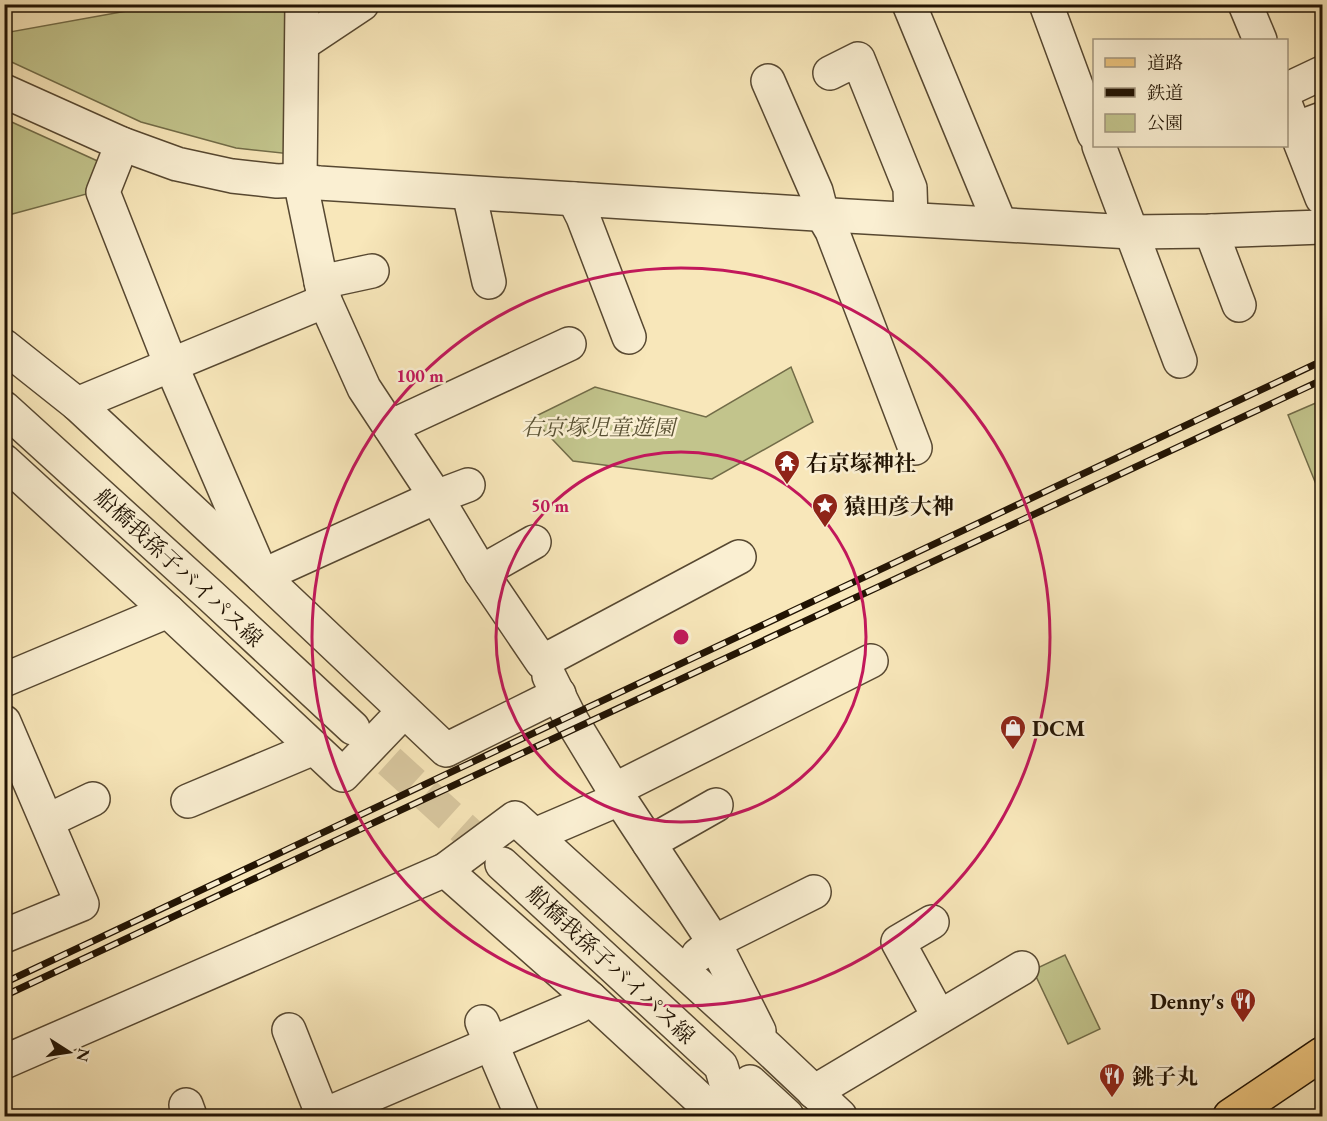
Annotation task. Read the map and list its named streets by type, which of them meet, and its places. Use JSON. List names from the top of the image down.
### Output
{
  "streets": {
    "street": ["船橋我孫子バイパス線"]
  },
  "parks": ["右京塚児童遊園"],
  "places": {
    "temple": ["右京塚神社"],
    "place": ["猿田彦大神"],
    "shop": ["DCM"],
    "restaurant": ["Denny's", "銚子丸"]
  },
  "legend": ["道路", "鉄道", "公園"],
  "north": "right",
  "rings": ["100 m", "50 m"]
}
